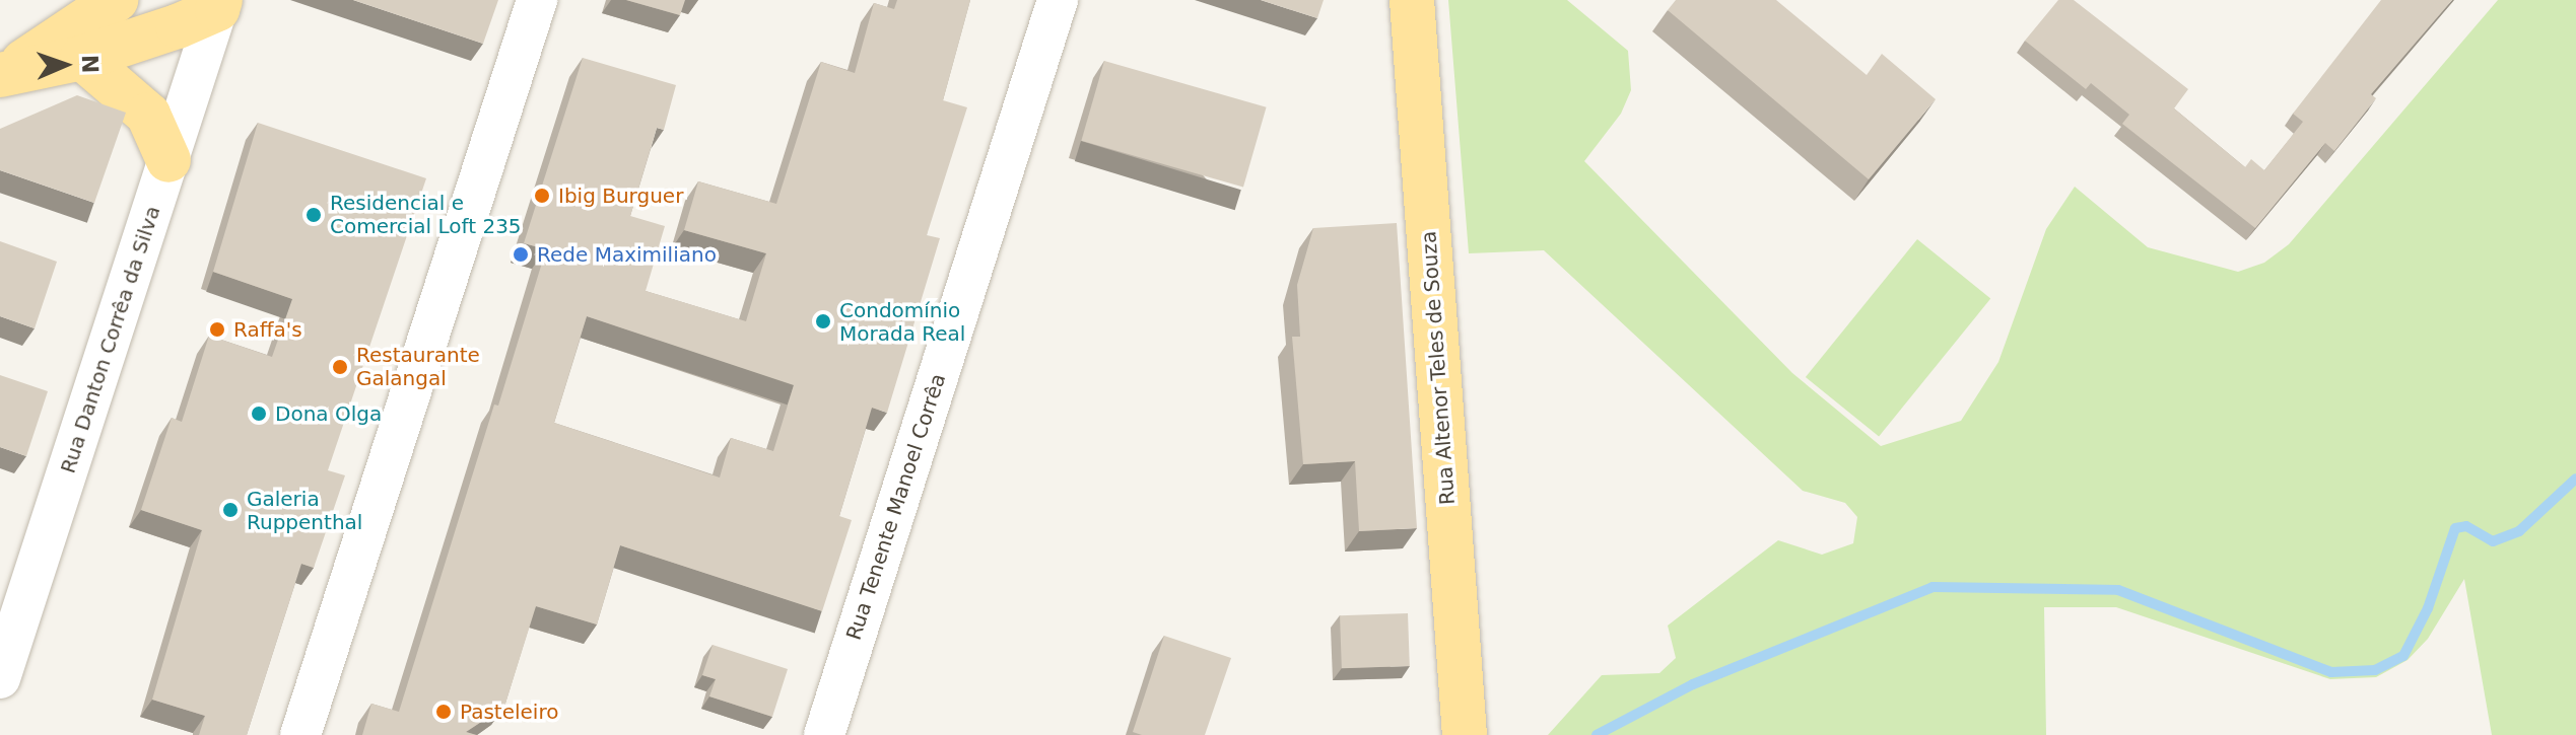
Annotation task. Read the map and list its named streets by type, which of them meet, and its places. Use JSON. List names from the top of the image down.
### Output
{
  "streets": {
    "main road": ["Rua Altenor Teles de Souza"],
    "street": ["Rua Danton Corrêa da Silva", "Rua Tenente Manoel Corrêa"]
  },
  "places": [
    "Ibig Burguer",
    "Residencial e Comercial Loft 235",
    "Rede Maximiliano",
    "Condomínio Morada Real",
    "Raffa's",
    "Restaurante Galangal",
    "Dona Olga",
    "Galeria Ruppenthal",
    "Pasteleiro"
  ],
  "north": "right"
}
